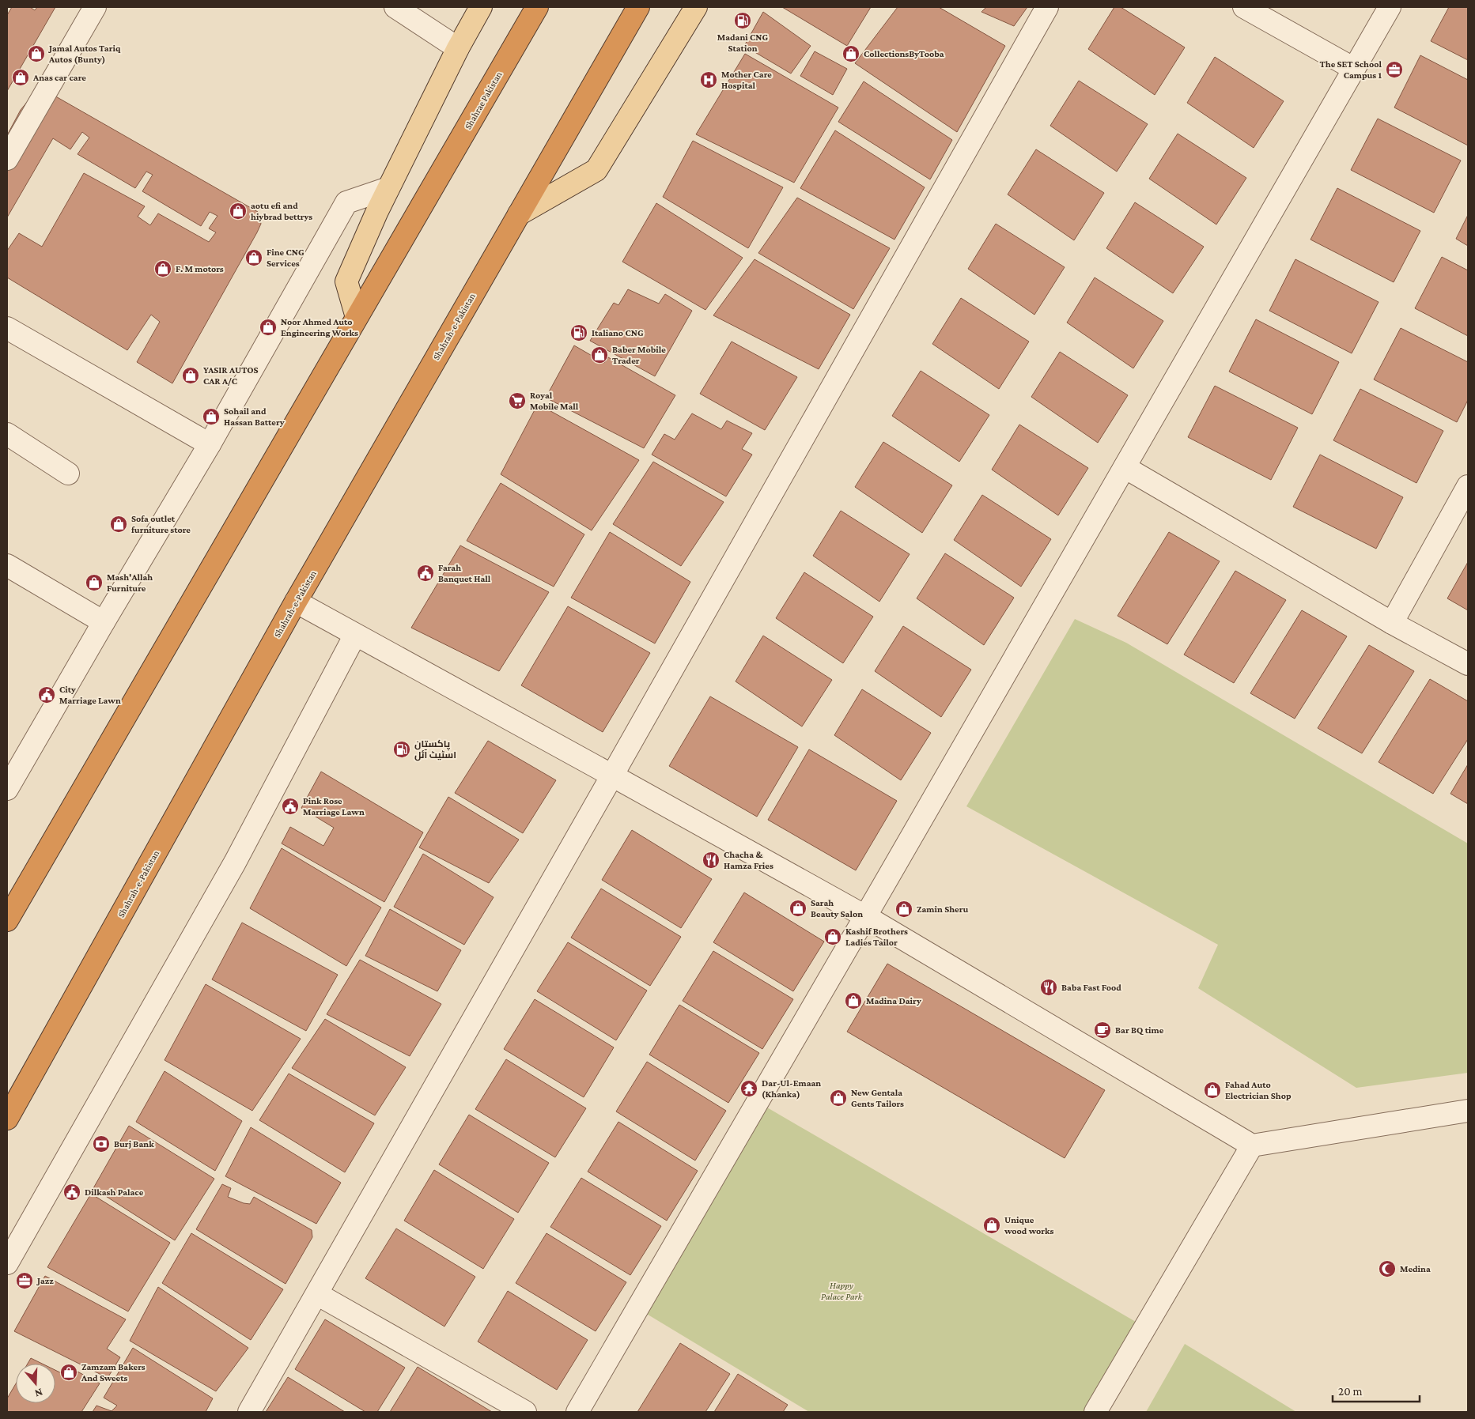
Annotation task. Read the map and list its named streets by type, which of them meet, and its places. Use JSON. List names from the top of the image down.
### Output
{
  "streets": {
    "highway": ["Shahrae Pakistan", "Shahrah-e-Pakistan"]
  },
  "parks": ["Happy Palace Park"],
  "places": {
    "fuel station": ["Madani CNG Station", "Italiano CNG", "پاکستان اسٹیٹ آئل"],
    "shop": [
      "Jamal Autos Tariq Autos (Bunty)",
      "CollectionsByTooba",
      "Anas car care",
      "aotu efi and hiybrad bettrys",
      "Fine CNG Services",
      "F. M motors",
      "Noor Ahmed Auto Engineering Works",
      "Baber Mobile Trader",
      "YASIR AUTOS CAR A/C",
      "Sohail and Hassan Battery",
      "Sofa outlet furniture store",
      "Mash'Allah Furniture",
      "Sarah Beauty Salon",
      "Zamin Sheru",
      "Kashif Brothers Ladies Tailor",
      "Madina Dairy",
      "Fahad Auto Electrician Shop",
      "New Gentala Gents Tailors",
      "Unique wood works",
      "Zamzam Bakers And Sweets"
    ],
    "office": ["The SET School Campus 1", "Jazz"],
    "hospital": ["Mother Care Hospital"],
    "supermarket": ["Royal Mobile Mall"],
    "public building": [
      "Farah Banquet Hall",
      "City Marriage Lawn",
      "Pink Rose Marriage Lawn",
      "Dilkash Palace"
    ],
    "restaurant": ["Chacha & Hamza Fries", "Baba Fast Food"],
    "cafe": ["Bar BQ time"],
    "temple": ["Dar-Ul-Emaan (Khanka)"],
    "bank": ["Burj Bank"],
    "mosque": ["Medina"]
  },
  "scale_bar": "20 m",
  "north": "bottom"
}
